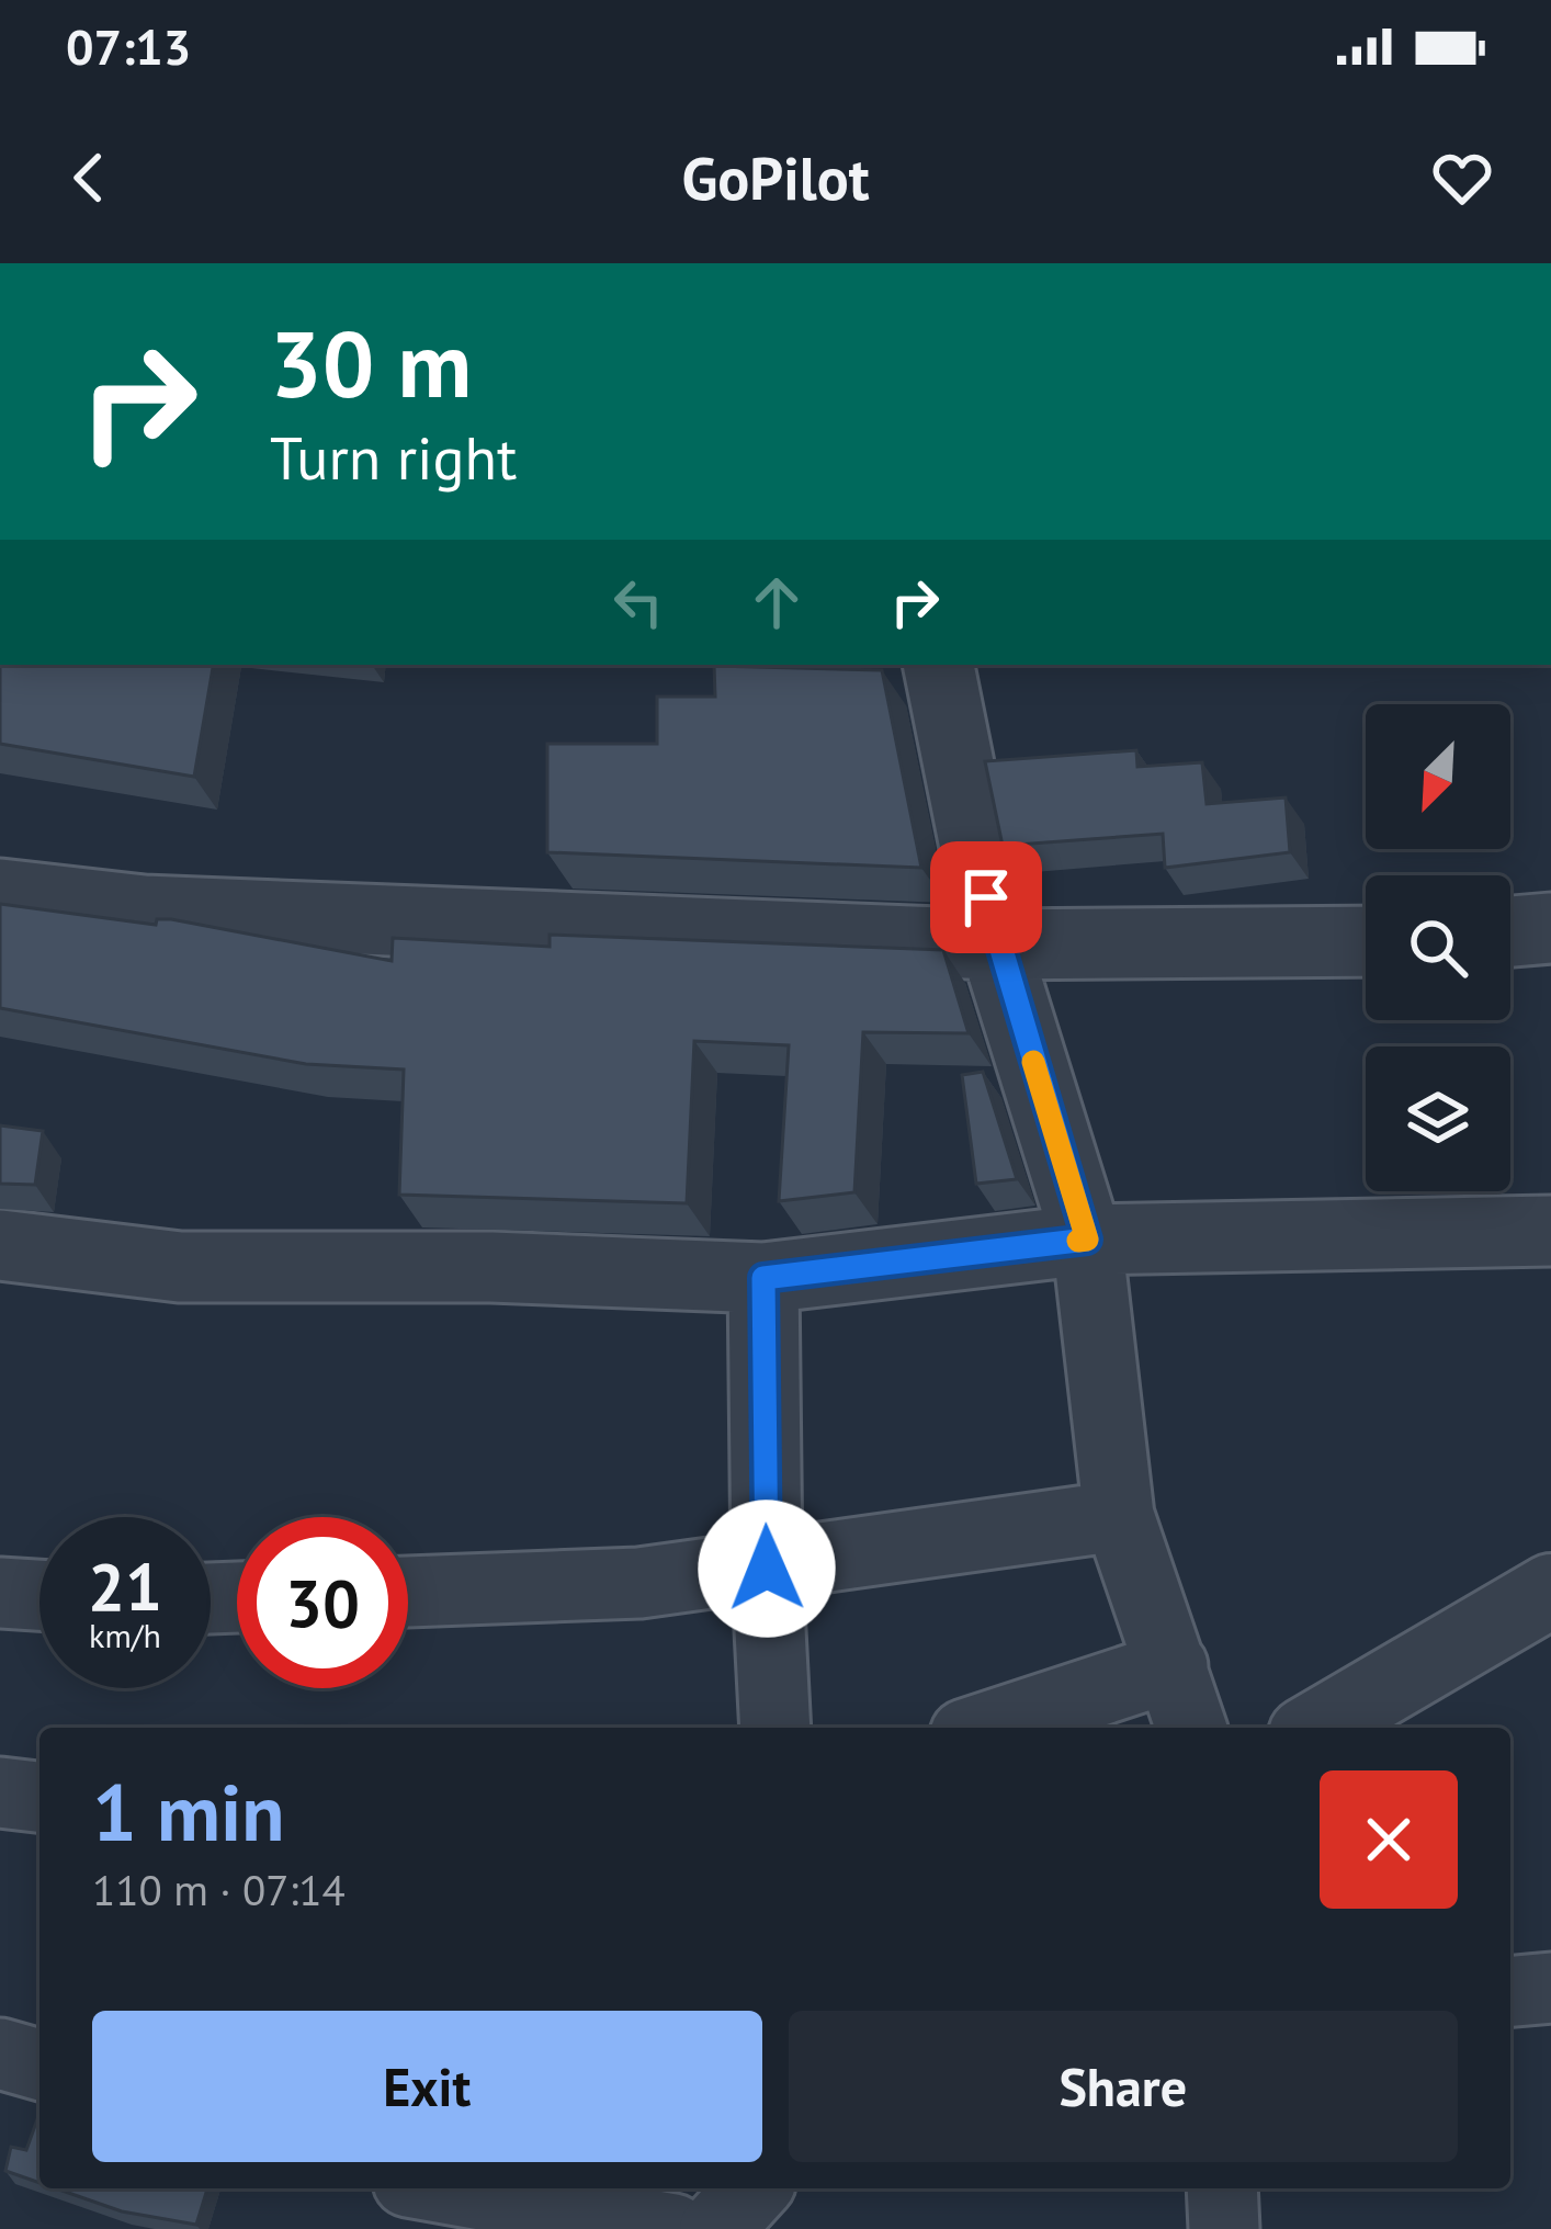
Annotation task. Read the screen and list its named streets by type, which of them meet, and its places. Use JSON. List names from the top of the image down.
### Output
{
  "north": "bottom left",
  "page": {
    "status": "07:13",
    "header": "GoPilot",
    "turn": ["30 m", "Turn right"],
    "speed": "21 km/h",
    "limit": "30",
    "heading": ["1 min", "110 m · 07:14"],
    "buttons": ["Exit", "Share"]
  }
}
